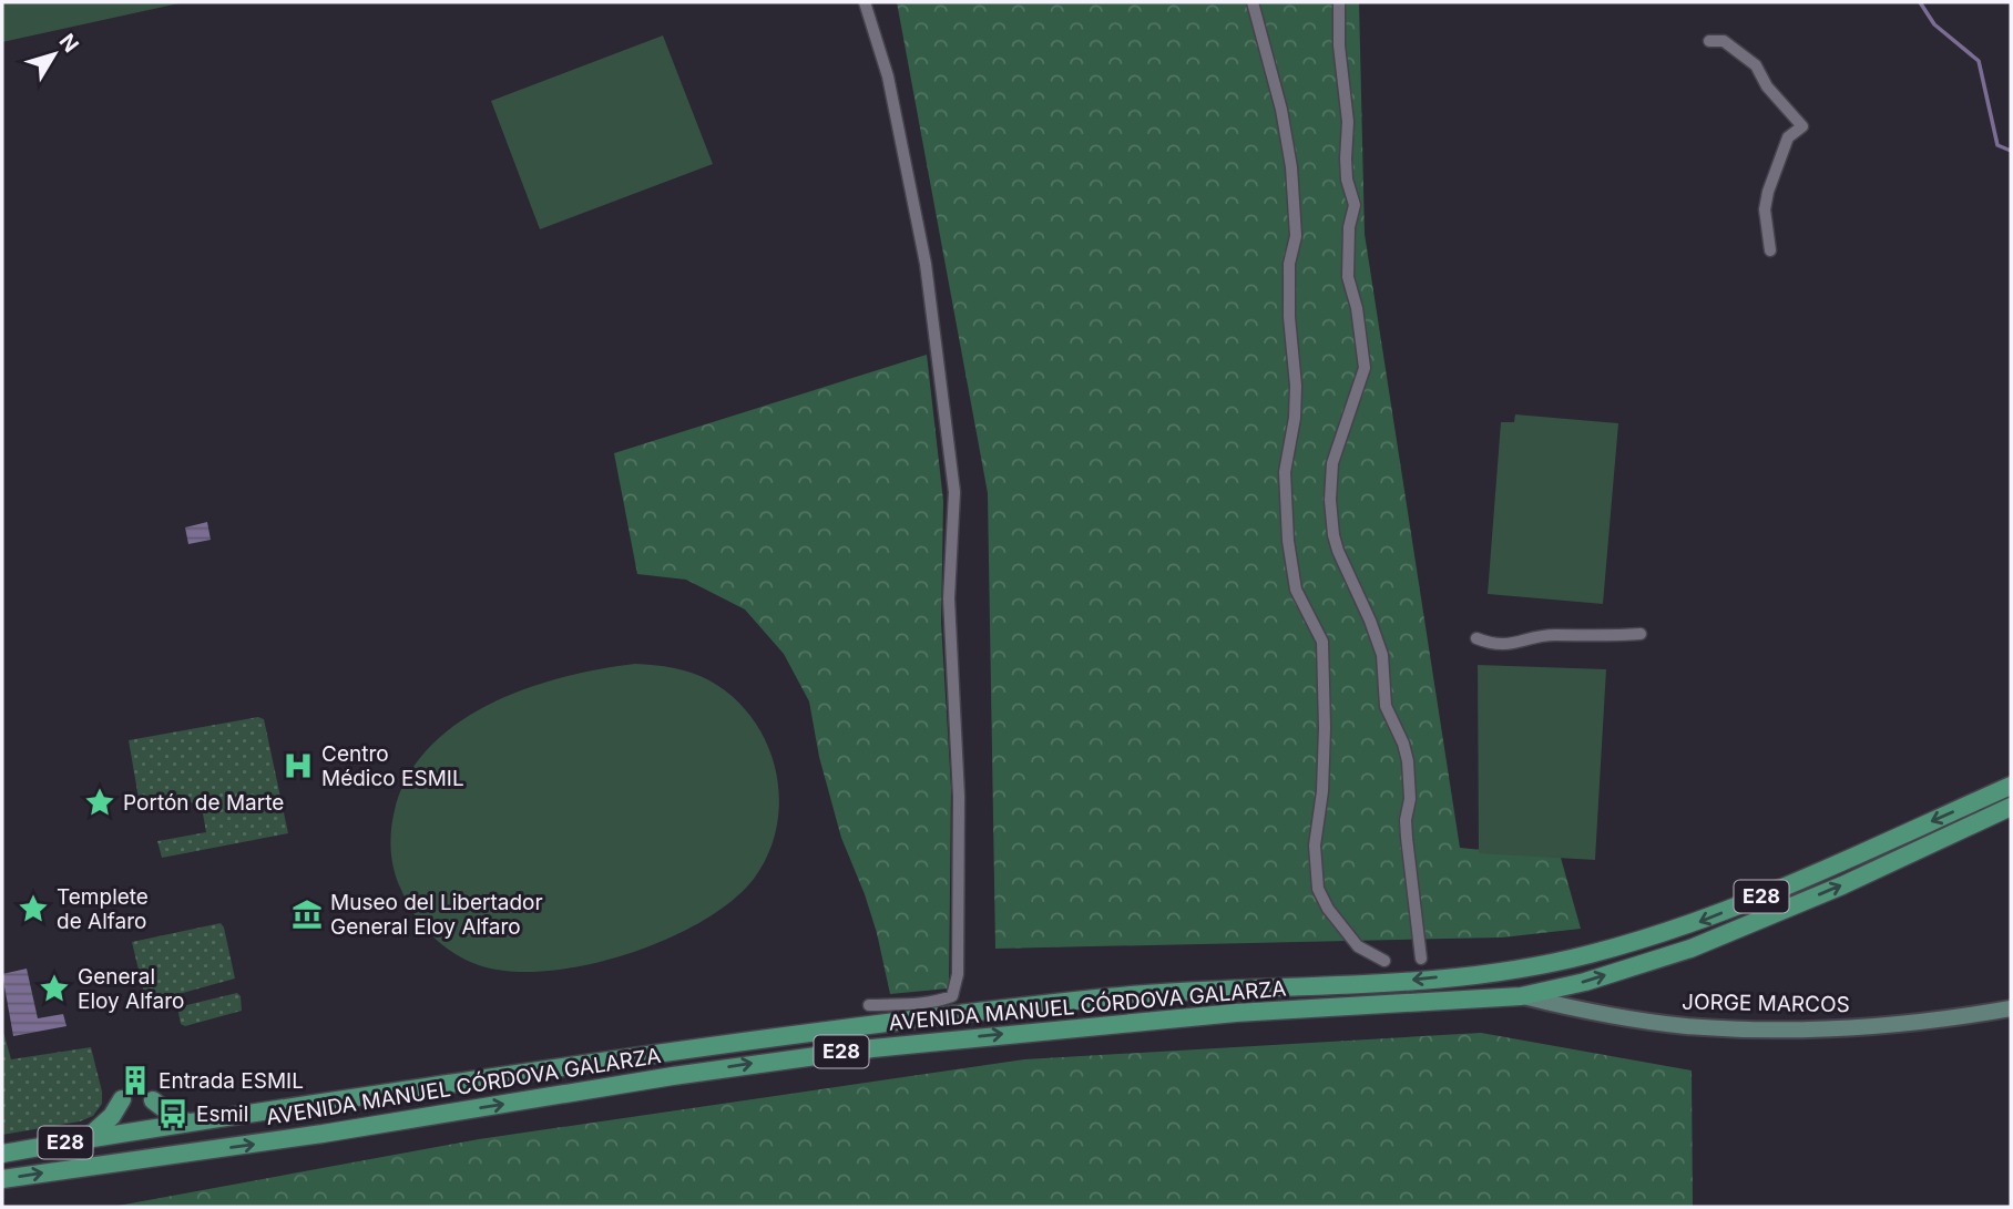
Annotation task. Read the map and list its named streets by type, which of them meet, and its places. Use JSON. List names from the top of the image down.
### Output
{
  "streets": {
    "main road": ["E28", "JORGE MARCOS", "AVENIDA MANUEL CÓRDOVA GALARZA"]
  },
  "crossings": [
    ["JORGE MARCOS", "AVENIDA MANUEL CÓRDOVA GALARZA"]
  ],
  "places": {
    "hospital": ["Centro Médico ESMIL"],
    "place": ["Portón de Marte", "Templete de Alfaro", "General Eloy Alfaro"],
    "museum": ["Museo del Libertador General Eloy Alfaro"],
    "building": ["Entrada ESMIL"],
    "bus stop": ["Esmil"]
  },
  "north": "top right"
}
